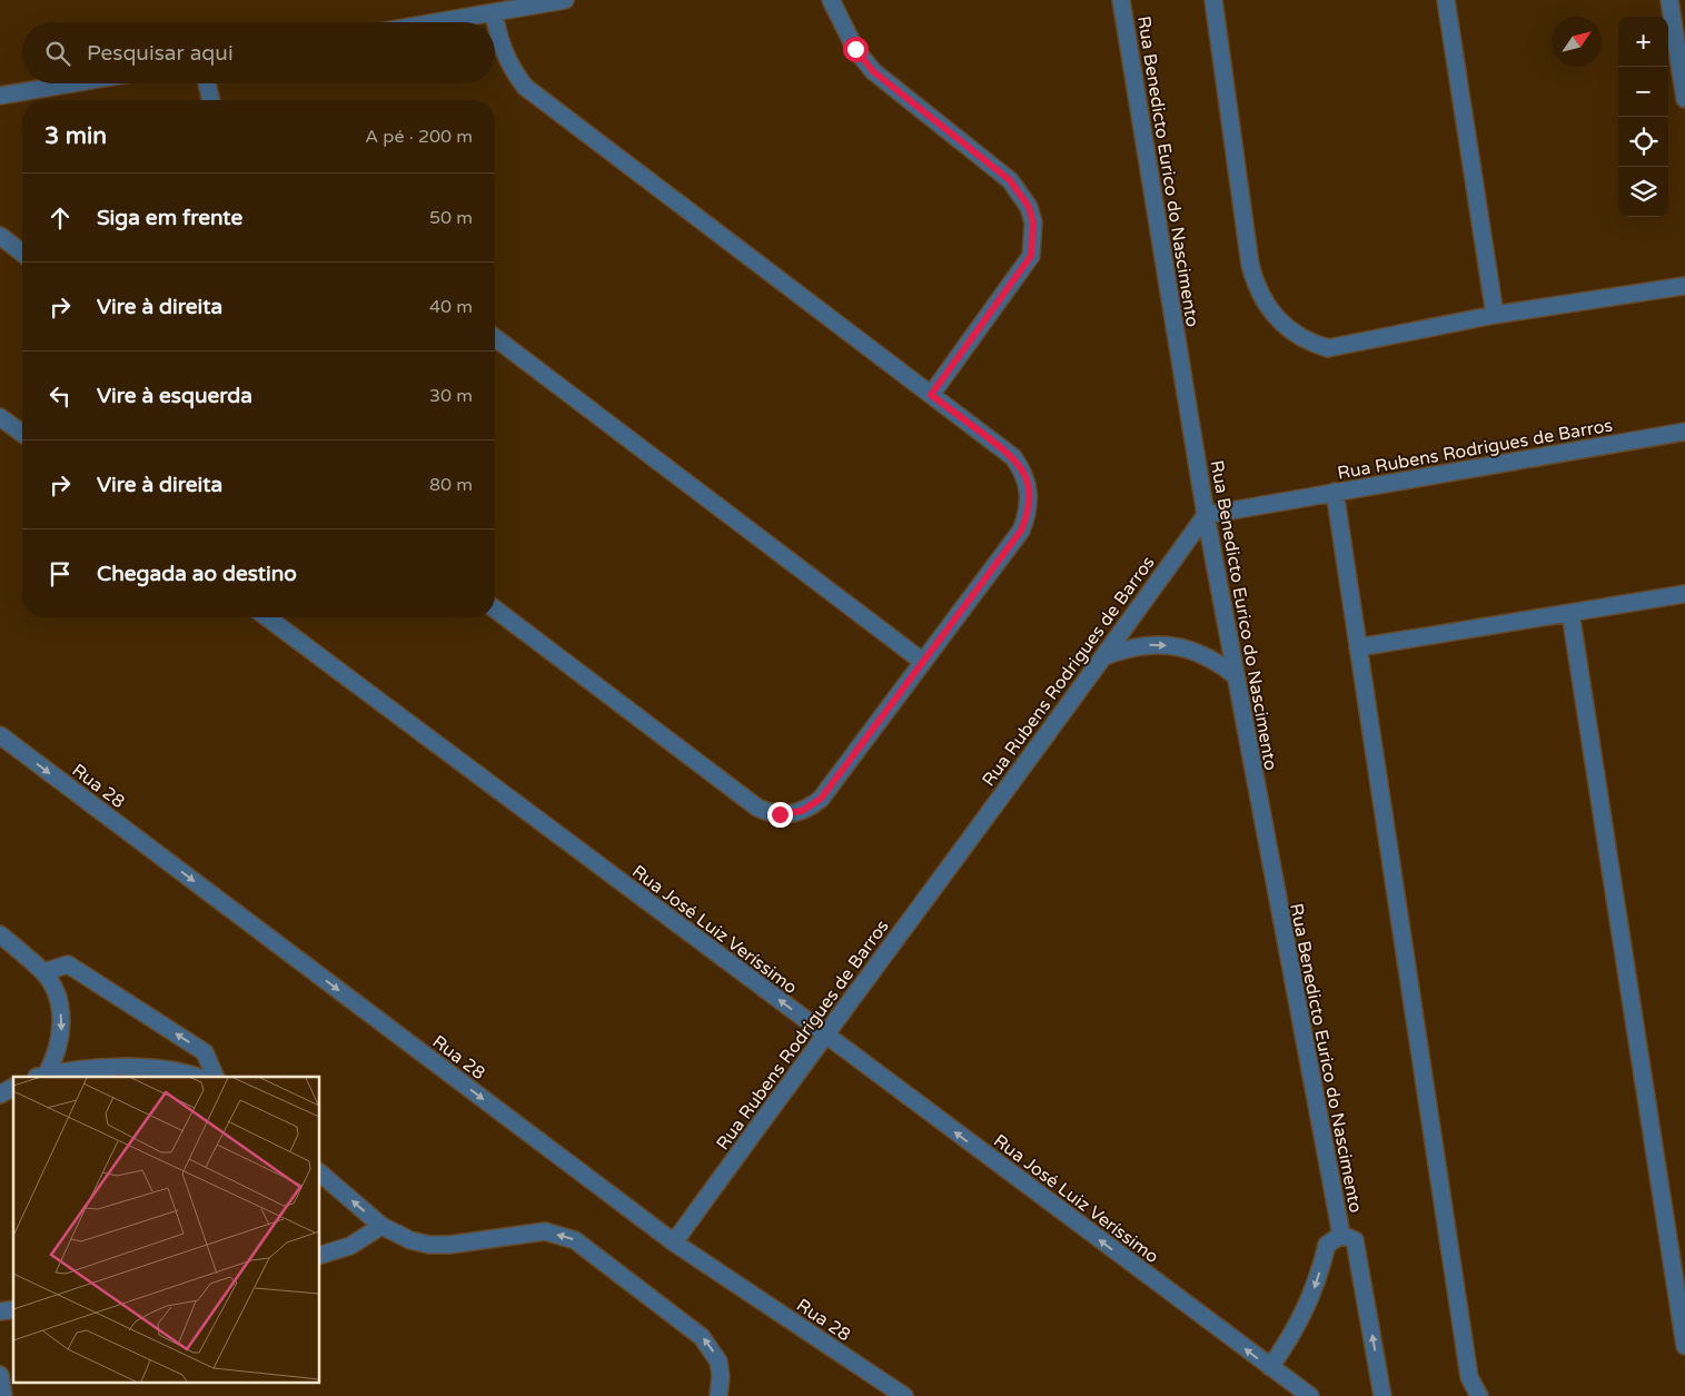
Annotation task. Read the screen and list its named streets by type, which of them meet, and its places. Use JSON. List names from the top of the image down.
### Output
{
  "streets": {
    "street": [
      "Rua Benedicto Eurico do Nascimento",
      "Rua Rubens Rodrigues de Barros",
      "Rua 28",
      "Rua José Luiz Veríssimo"
    ]
  },
  "crossings": [
    ["Rua Benedicto Eurico do Nascimento", "Rua Rubens Rodrigues de Barros"],
    ["Rua Benedicto Eurico do Nascimento", "Rua José Luiz Veríssimo"],
    ["Rua Rubens Rodrigues de Barros", "Rua 28"],
    ["Rua Rubens Rodrigues de Barros", "Rua José Luiz Veríssimo"]
  ],
  "one_way": ["Rua 28", "Rua José Luiz Veríssimo"],
  "north": "top right",
  "page": {
    "map_buttons": ["+", "−"],
    "search": "Pesquisar aqui",
    "heading": ["3 min", "A pé · 200 m"],
    "list": [
      ["Siga em frente", "50 m"],
      ["Vire à direita", "40 m"],
      ["Vire à esquerda", "30 m"],
      ["Vire à direita", "80 m"],
      "Chegada ao destino"
    ]
  }
}
